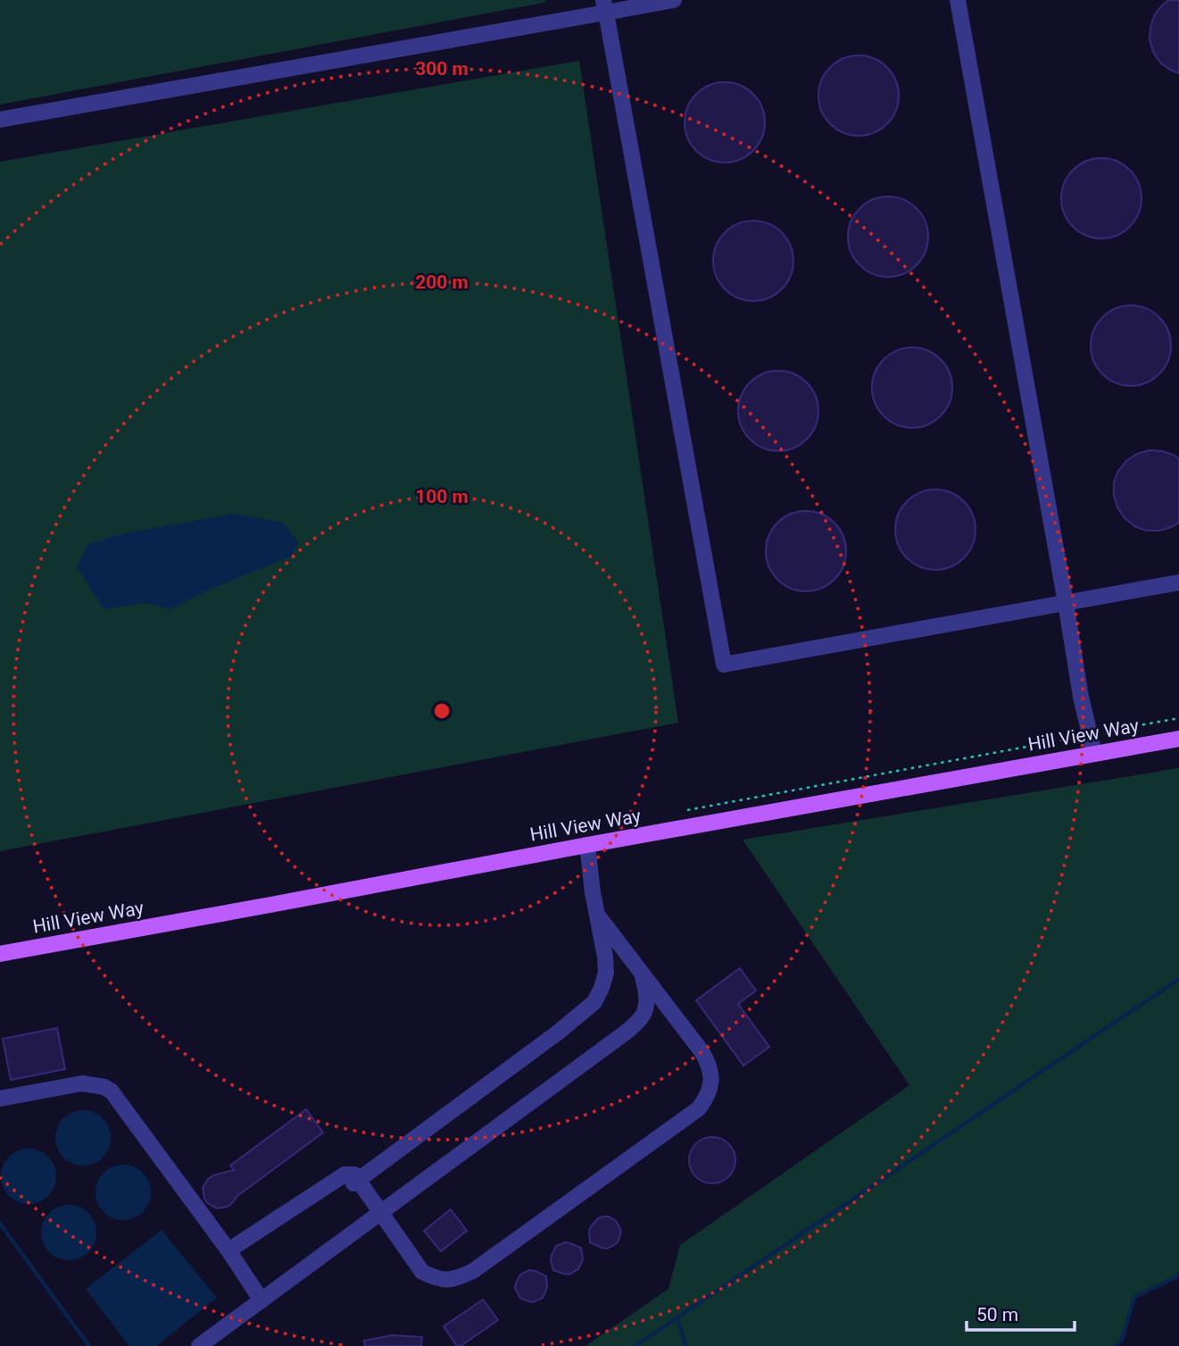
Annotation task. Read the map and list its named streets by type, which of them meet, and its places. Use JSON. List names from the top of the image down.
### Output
{
  "streets": {
    "main road": ["Hill View Way"]
  },
  "scale_bar": "50 m",
  "rings": ["300 m", "200 m", "100 m"]
}
